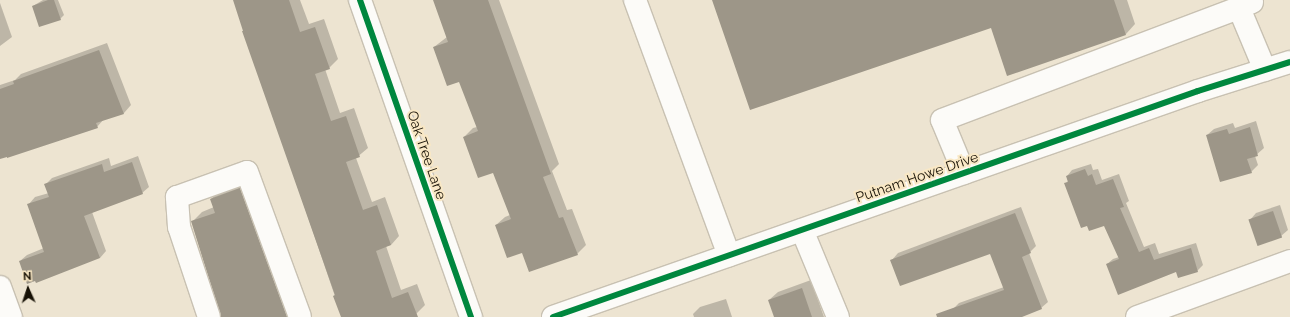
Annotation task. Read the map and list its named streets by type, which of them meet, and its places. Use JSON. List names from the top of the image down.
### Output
{
  "streets": {
    "street": ["Oak Tree Lane", "Putnam Howe Drive"]
  },
  "north": "top"
}
